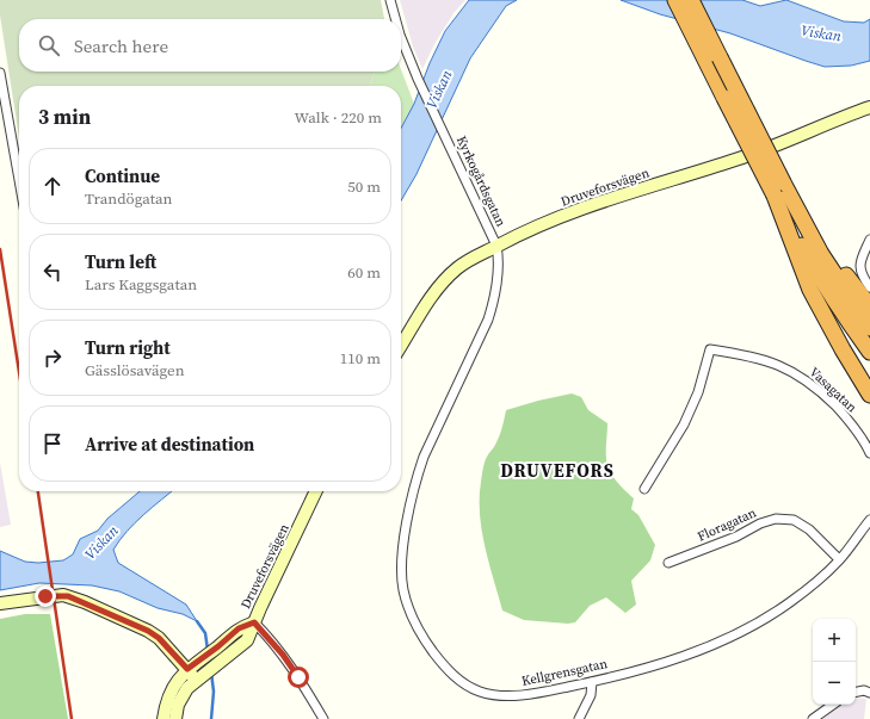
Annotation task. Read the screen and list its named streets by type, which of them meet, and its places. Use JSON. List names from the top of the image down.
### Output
{
  "streets": {
    "street": [
      "Kyrkogårdsgatan",
      "Druveforsvägen",
      "Vasagatan",
      "Floragatan",
      "Kellgrensgatan"
    ]
  },
  "crossings": [
    ["Kyrkogårdsgatan", "Druveforsvägen"],
    ["Kyrkogårdsgatan", "Kellgrensgatan"],
    ["Druveforsvägen", "Kellgrensgatan"],
    ["Floragatan", "Kellgrensgatan"]
  ],
  "districts": ["DRUVEFORS"],
  "water": ["Viskan"],
  "page": {
    "search": "Search here",
    "heading": ["3 min", "Walk · 220 m"],
    "list": [
      ["Continue", "Trandögatan", "50 m"],
      ["Turn left", "Lars Kaggsgatan", "60 m"],
      ["Turn right", "Gässlösavägen", "110 m"],
      "Arrive at destination"
    ],
    "map_buttons": ["+", "−"]
  }
}
